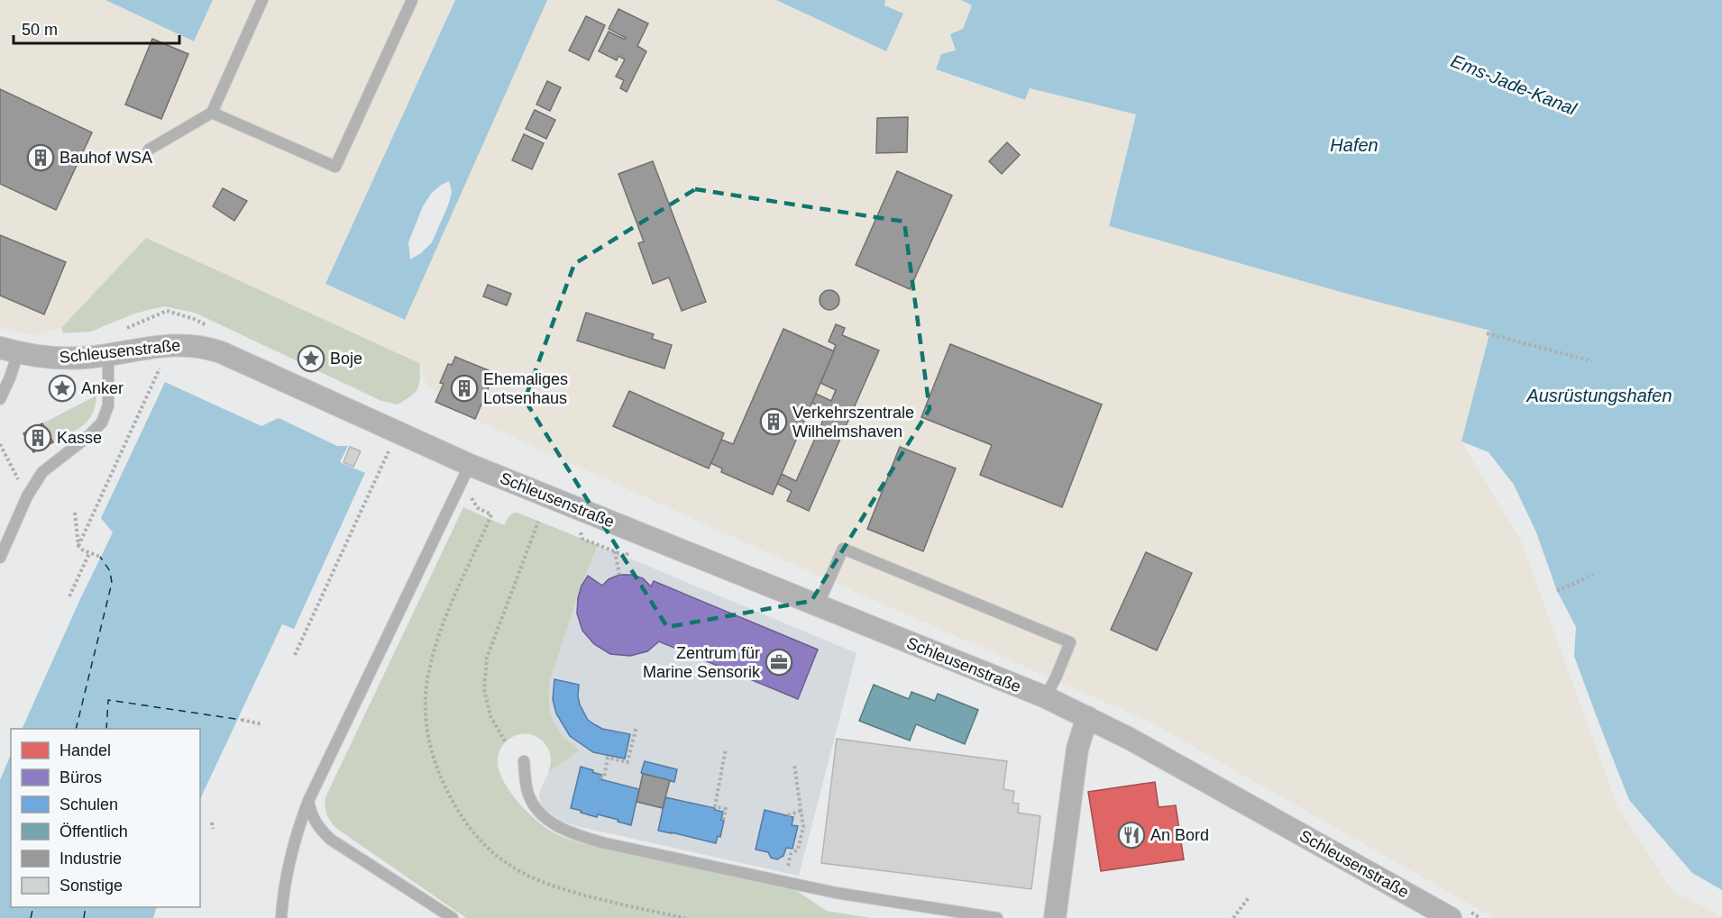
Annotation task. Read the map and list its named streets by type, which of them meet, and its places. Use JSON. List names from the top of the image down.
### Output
{
  "streets": {
    "street": ["Schleusenstraße"]
  },
  "water": ["Ems-Jade-Kanal", "Hafen", "Ausrüstungshafen"],
  "places": {
    "building": [
      "Bauhof WSA",
      "Ehemaliges Lotsenhaus",
      "Verkehrszentrale Wilhelmshaven",
      "Kasse"
    ],
    "place": ["Boje", "Anker"],
    "office": ["Zentrum für Marine Sensorik"],
    "restaurant": ["An Bord"]
  },
  "legend": [
    "Handel",
    "Büros",
    "Schulen",
    "Öffentlich",
    "Industrie",
    "Sonstige"
  ],
  "scale_bar": "50 m"
}
